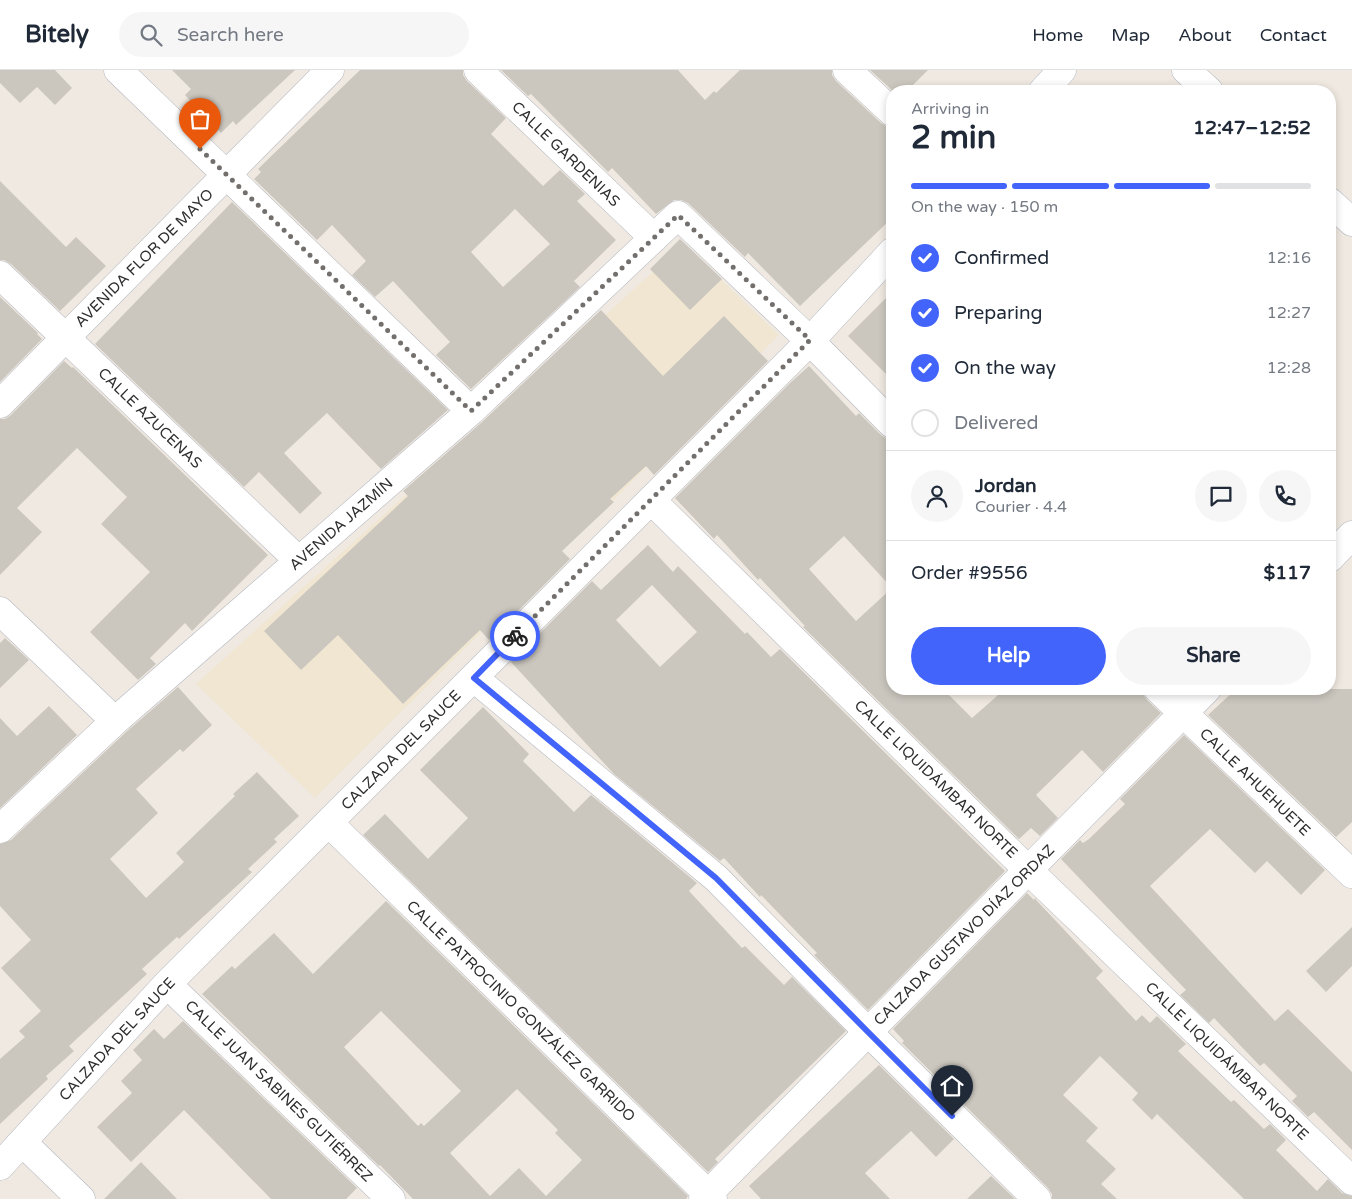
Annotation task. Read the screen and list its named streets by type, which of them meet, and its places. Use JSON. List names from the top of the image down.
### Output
{
  "streets": {
    "street": [
      "CALLE GARDENIAS",
      "AVENIDA FLOR DE MAYO",
      "CALLE AZUCENAS",
      "AVENIDA JAZMÍN",
      "CALZADA DEL SAUCE",
      "CALLE LIQUIDÁMBAR NORTE",
      "CALLE AHUEHUETE",
      "CALZADA GUSTAVO DÍAZ ORDAZ",
      "CALLE PATROCINIO GONZÁLEZ GARRIDO",
      "CALLE JUAN SABINES GUTIÉRREZ"
    ]
  },
  "crossings": [
    ["CALLE GARDENIAS", "AVENIDA JAZMÍN"],
    ["AVENIDA FLOR DE MAYO", "CALLE AZUCENAS"],
    ["CALLE AZUCENAS", "AVENIDA JAZMÍN"],
    ["AVENIDA JAZMÍN", "CALZADA DEL SAUCE"],
    ["CALZADA DEL SAUCE", "CALLE LIQUIDÁMBAR NORTE"],
    ["CALZADA DEL SAUCE", "CALLE PATROCINIO GONZÁLEZ GARRIDO"],
    ["CALZADA DEL SAUCE", "CALLE JUAN SABINES GUTIÉRREZ"],
    ["CALLE LIQUIDÁMBAR NORTE", "CALZADA GUSTAVO DÍAZ ORDAZ"],
    ["CALLE AHUEHUETE", "CALZADA GUSTAVO DÍAZ ORDAZ"],
    ["CALZADA GUSTAVO DÍAZ ORDAZ", "CALLE PATROCINIO GONZÁLEZ GARRIDO"]
  ],
  "page": {
    "header": "Bitely",
    "search": "Search here",
    "nav": [
      "Home",
      "Map",
      "About",
      "Contact"
    ],
    "heading": ["2 min", "Arriving in", "12:47–12:52"],
    "panel": [
      "Jordan",
      "Courier · 4.4",
      "Order #9556",
      "$117"
    ],
    "bar": "On the way · 150 m",
    "list": [
      ["Confirmed", "12:16"],
      ["Preparing", "12:27"],
      ["On the way", "12:28"],
      "Delivered"
    ],
    "buttons": ["Help", "Share"]
  }
}
